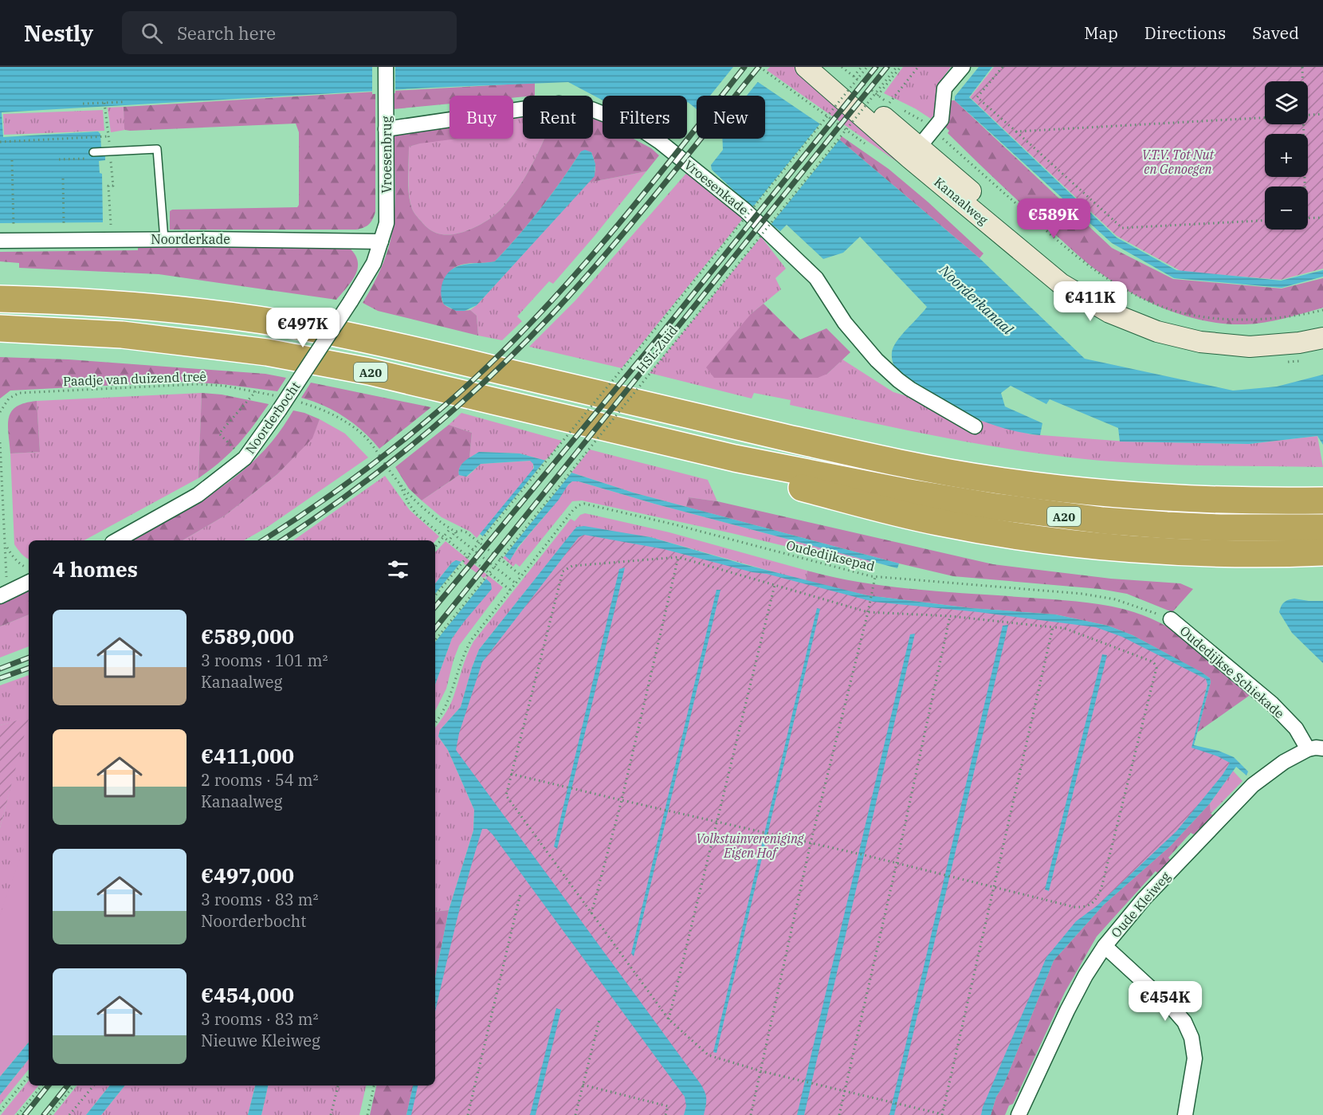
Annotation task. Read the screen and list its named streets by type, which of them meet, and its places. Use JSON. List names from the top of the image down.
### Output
{
  "streets": {
    "highway": ["A20"],
    "main road": ["Kanaalweg"],
    "street": [
      "Vroesenbrug",
      "Vroesenkade",
      "Noorderkade",
      "Noorderbocht",
      "Oudedijkse Schiekade",
      "Oude Kleiweg"
    ],
    "path": ["HSL-Zuid", "Paadje van duizend treê", "Oudedijksepad"]
  },
  "crossings": [
    ["Vroesenbrug", "Vroesenkade"],
    ["Vroesenbrug", "Noorderkade"],
    ["Vroesenbrug", "Noorderbocht"],
    ["Noorderkade", "Noorderbocht"],
    ["Paadje van duizend treê", "Noorderbocht"],
    ["Oudedijksepad", "Oudedijkse Schiekade"],
    ["Oudedijkse Schiekade", "Oude Kleiweg"]
  ],
  "water": ["Noorderkanaal"],
  "parks": ["V.T.V. Tot Nut en Genoegen", "Volkstuinvereniging Eigen Hof"],
  "page": {
    "header": "Nestly",
    "search": "Search here",
    "nav": ["Map", "Directions", "Saved"],
    "map_buttons": ["+", "−"],
    "chip": [
      "Buy",
      "Rent",
      "Filters",
      "New"
    ],
    "price": [
      "€589K",
      "€411K",
      "€497K",
      "€454K"
    ],
    "heading": "4 homes",
    "list": [
      {
        "name": "€589,000",
        "note": "3 rooms · 101 m² · Kanaalweg"
      },
      {
        "name": "€411,000",
        "note": "2 rooms · 54 m² · Kanaalweg"
      },
      {
        "name": "€497,000",
        "note": "3 rooms · 83 m² · Noorderbocht"
      },
      {
        "name": "€454,000",
        "note": "3 rooms · 83 m² · Nieuwe Kleiweg"
      }
    ]
  }
}
